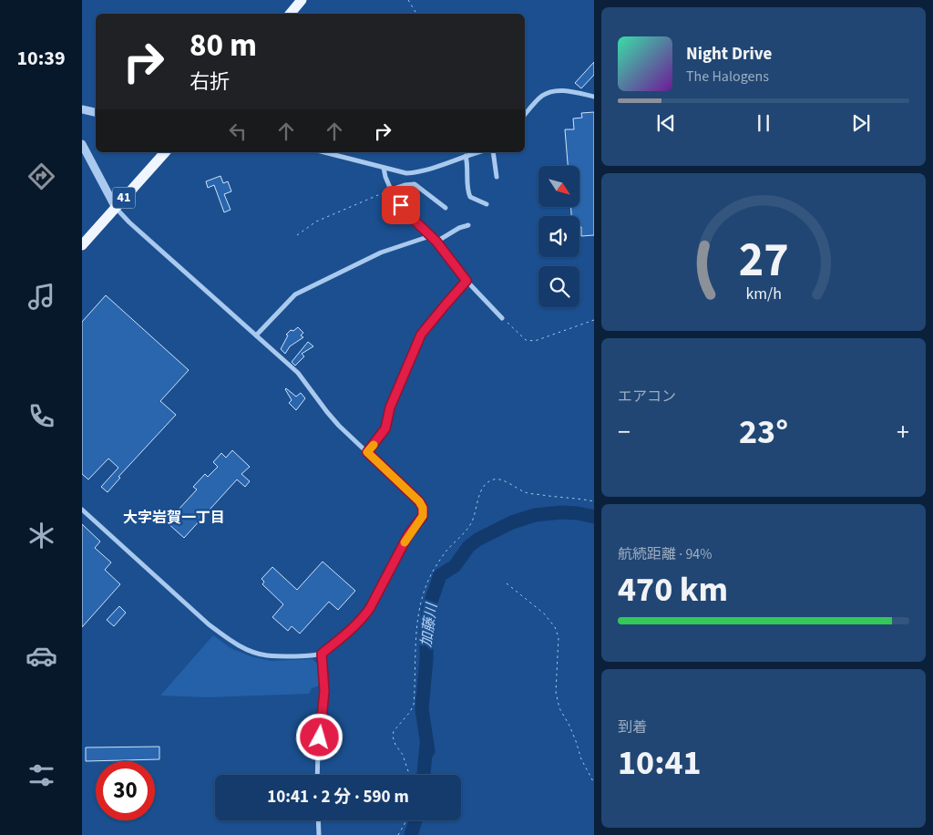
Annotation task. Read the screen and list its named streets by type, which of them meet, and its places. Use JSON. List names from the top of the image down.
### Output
{
  "streets": {
    "main road": ["41"]
  },
  "districts": ["大字岩賀一丁目"],
  "water": ["加藤川"],
  "north": "bottom right",
  "page": {
    "tabs": "10:39",
    "turn": ["80 m", "右折"],
    "song": ["Night Drive", "The Halogens"],
    "tile": [
      "エアコン",
      ["航続距離 · 94%", "470 km"],
      ["到着", "10:41"]
    ],
    "heat": ["−", "23°", "+"],
    "limit": "30",
    "trip": "10:41 · 2 分 · 590 m",
    "gauge": ["27", "km/h"]
  }
}
